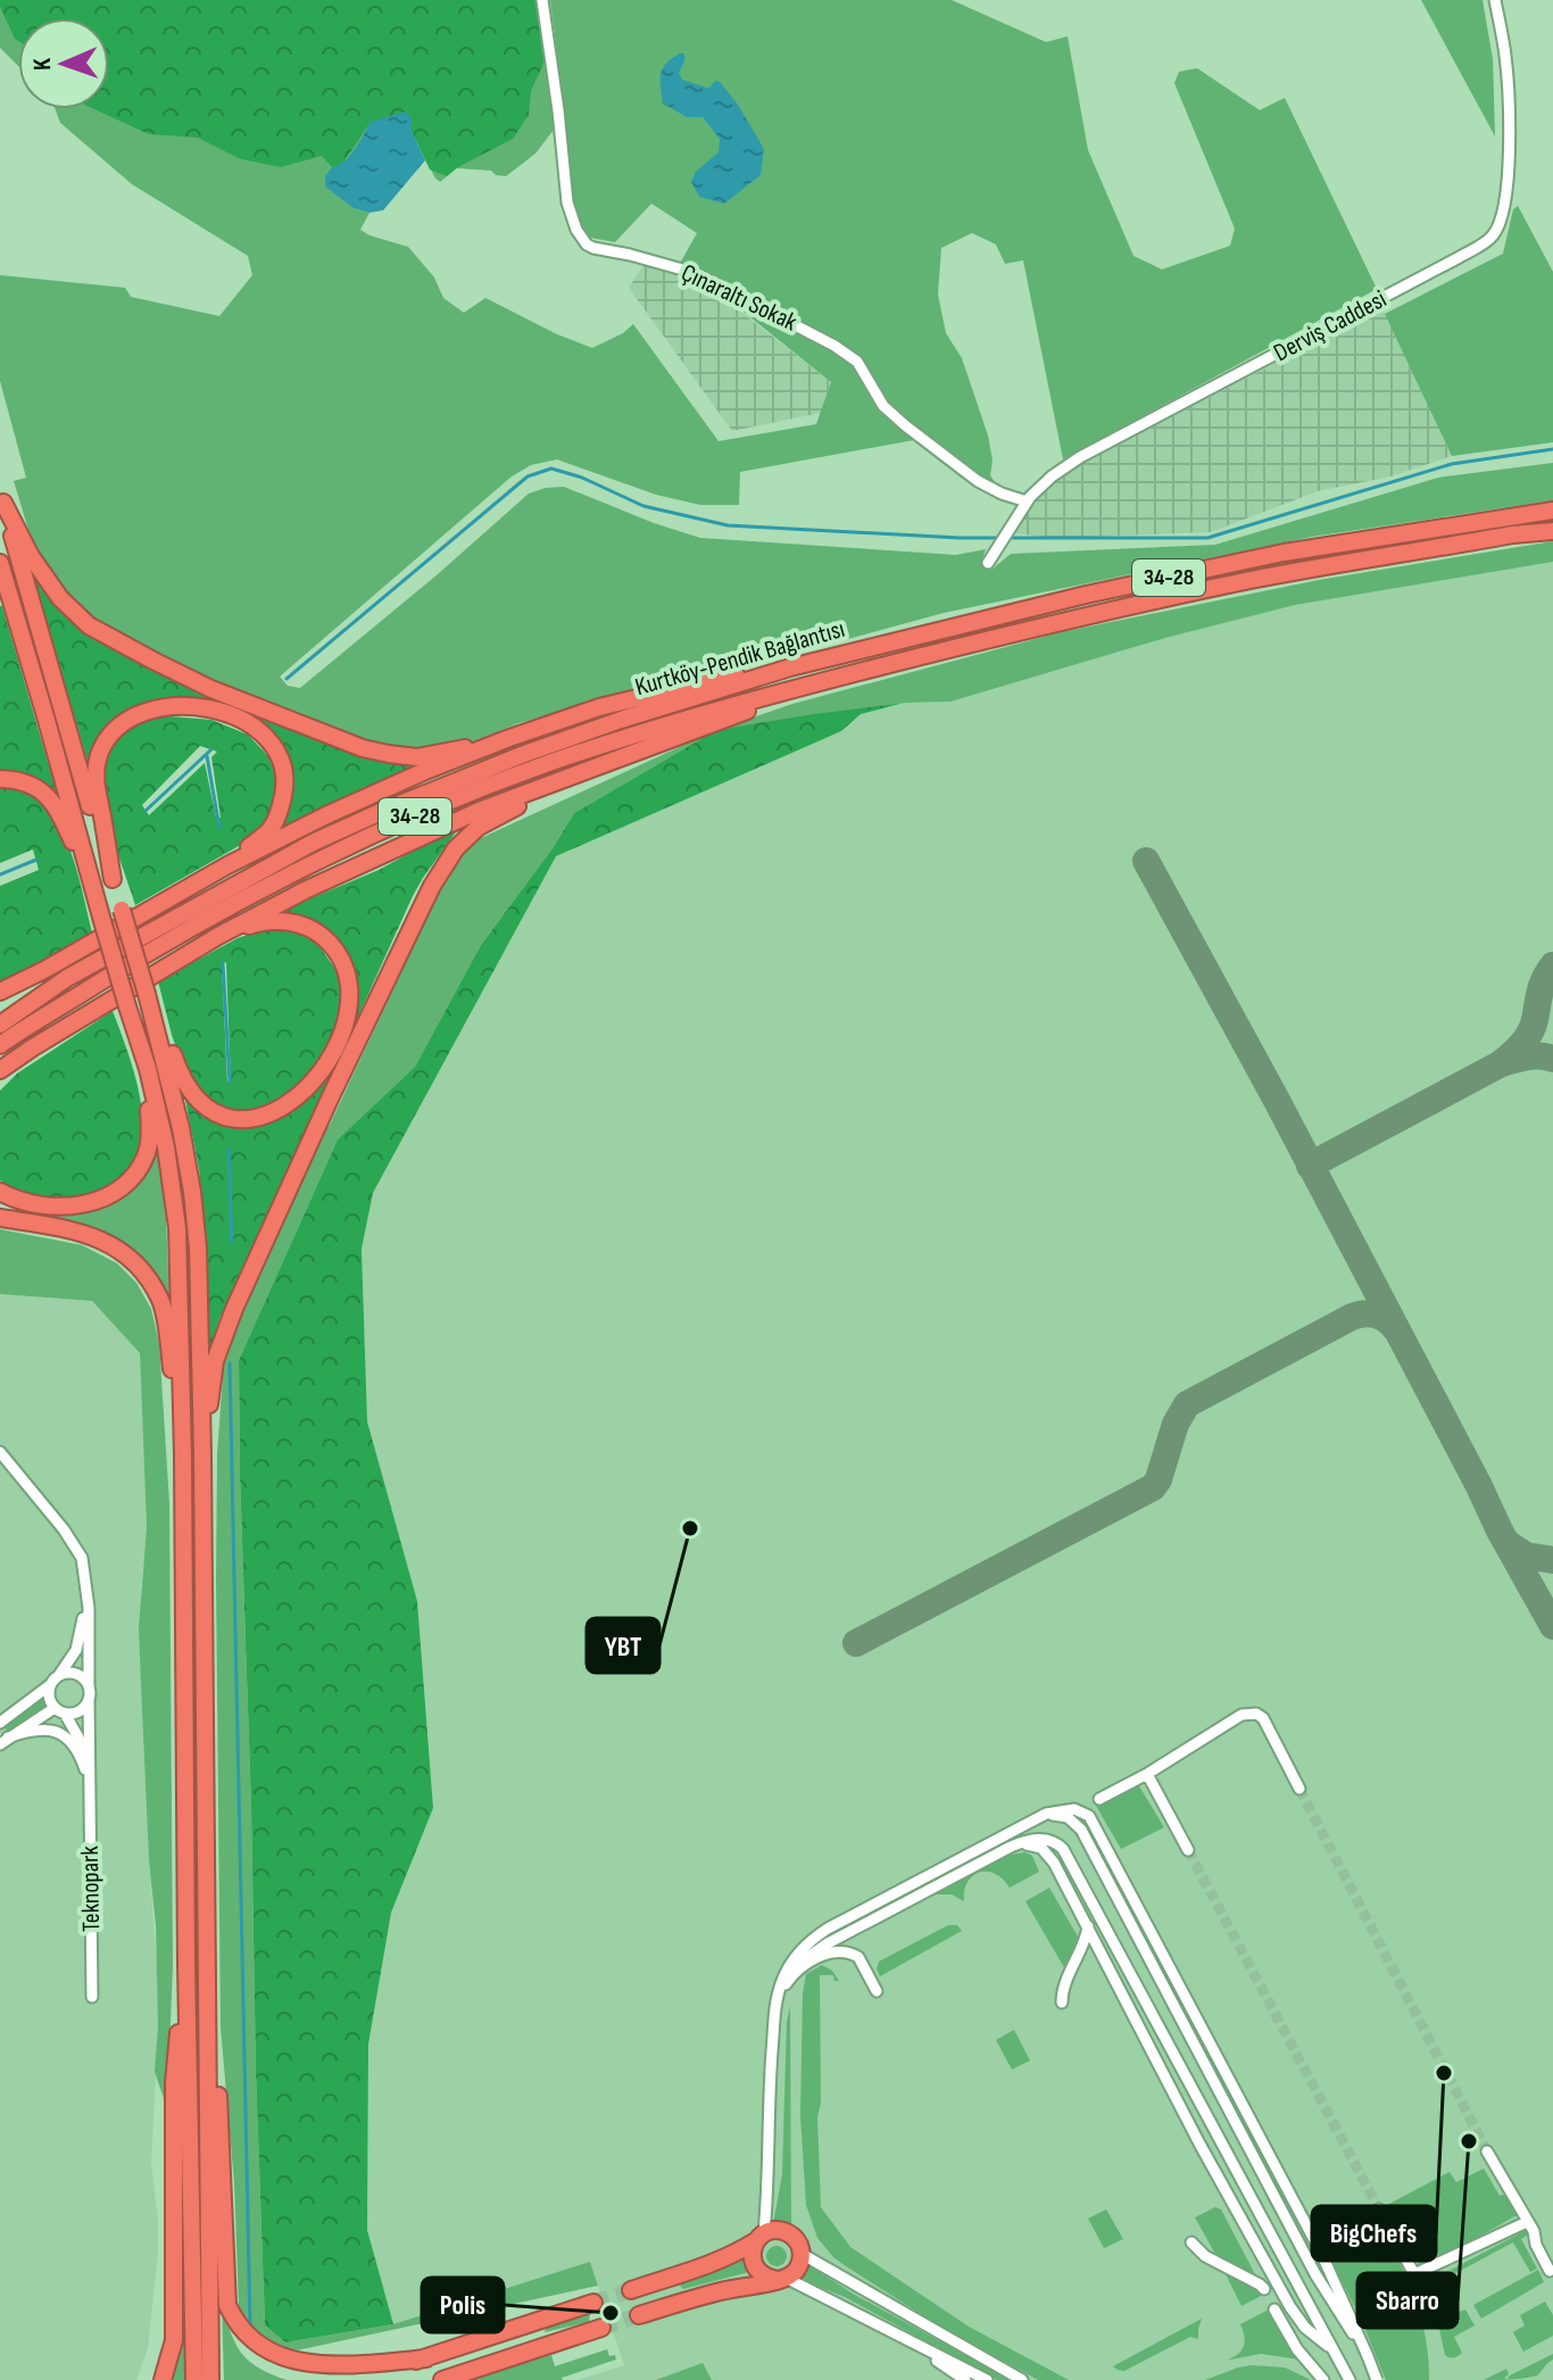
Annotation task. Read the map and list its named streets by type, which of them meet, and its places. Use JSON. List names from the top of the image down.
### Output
{
  "streets": {
    "highway": ["34-28", "Kurtköy-Pendik Bağlantısı"],
    "street": ["Çınaraltı Sokak", "Derviş Caddesi", "Teknopark"]
  },
  "crossings": [
    ["Çınaraltı Sokak", "Derviş Caddesi"]
  ],
  "places": [
    "YBT",
    "BigChefs",
    "Sbarro",
    "Polis"
  ],
  "north": "left"
}
